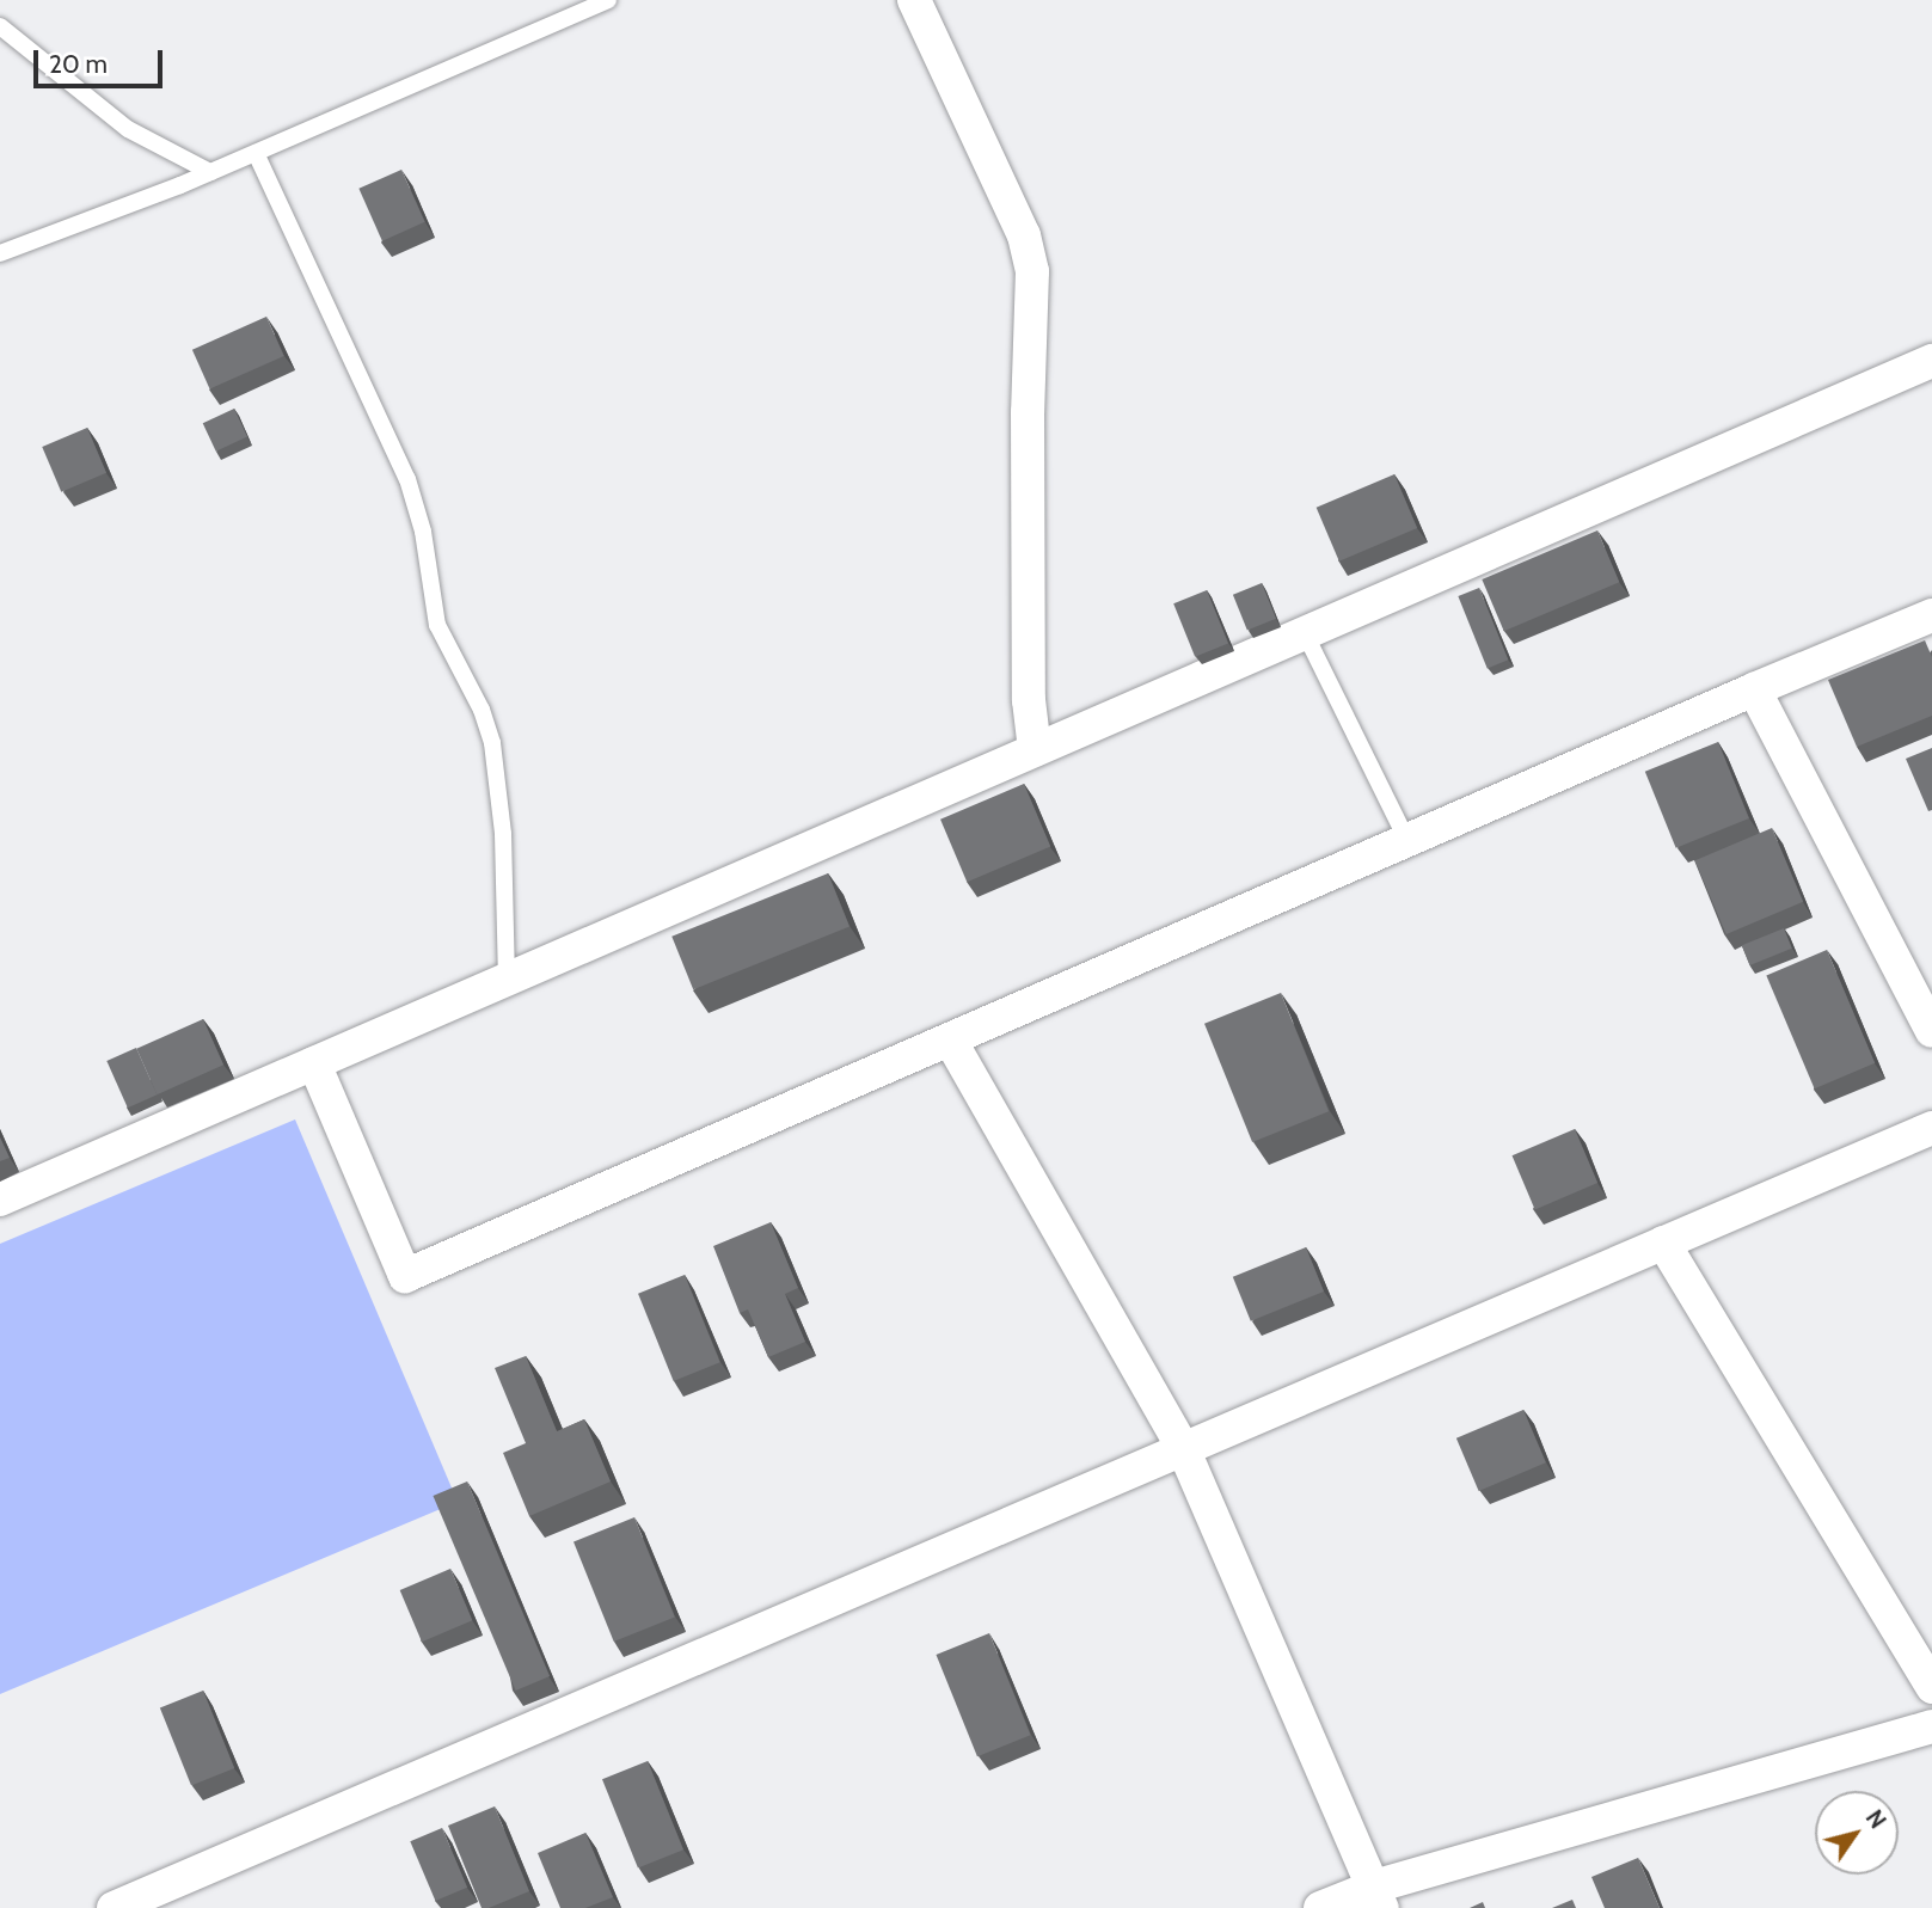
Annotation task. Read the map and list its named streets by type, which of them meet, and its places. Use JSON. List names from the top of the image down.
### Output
{
  "scale_bar": "20 m",
  "north": "top right"
}
